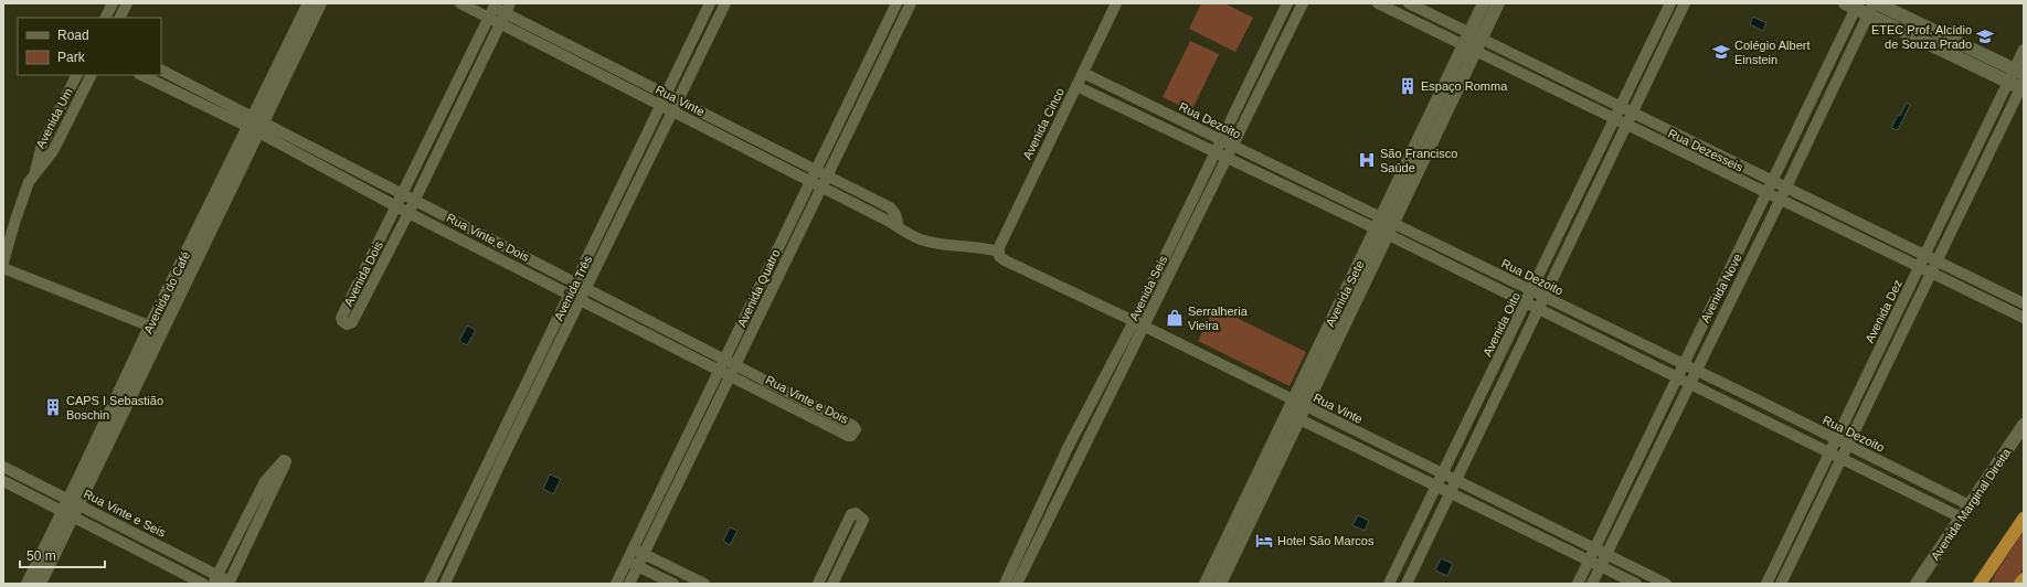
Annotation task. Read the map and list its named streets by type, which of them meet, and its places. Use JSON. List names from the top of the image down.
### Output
{
  "streets": {
    "street": [
      "Rua Vinte",
      "Avenida Um",
      "Rua Dezoito",
      "Avenida Cinco",
      "Rua Dezesseis",
      "Rua Vinte e Dois",
      "Avenida Dois",
      "Avenida Três",
      "Avenida Quatro",
      "Avenida Seis",
      "Avenida Nove",
      "Avenida do Café",
      "Avenida Sete",
      "Avenida Dez",
      "Avenida Oito",
      "Avenida Marginal Direita",
      "Rua Vinte e Seis"
    ]
  },
  "crossings": [
    ["Rua Vinte", "Avenida Cinco"],
    ["Rua Vinte", "Avenida Dois"],
    ["Rua Vinte", "Avenida Três"],
    ["Rua Vinte", "Avenida Quatro"],
    ["Rua Vinte", "Avenida Seis"],
    ["Rua Vinte", "Avenida Nove"],
    ["Rua Vinte", "Avenida Sete"],
    ["Rua Vinte", "Avenida Oito"],
    ["Rua Dezoito", "Avenida Cinco"],
    ["Rua Dezoito", "Avenida Seis"],
    ["Rua Dezoito", "Avenida Nove"],
    ["Rua Dezoito", "Avenida Sete"],
    ["Rua Dezoito", "Avenida Dez"],
    ["Rua Dezoito", "Avenida Oito"],
    ["Rua Dezoito", "Avenida Marginal Direita"],
    ["Rua Dezesseis", "Avenida Nove"],
    ["Rua Dezesseis", "Avenida Sete"],
    ["Rua Dezesseis", "Avenida Dez"],
    ["Rua Dezesseis", "Avenida Oito"],
    ["Rua Vinte e Dois", "Avenida Dois"],
    ["Rua Vinte e Dois", "Avenida Três"],
    ["Rua Vinte e Dois", "Avenida Quatro"],
    ["Rua Vinte e Dois", "Avenida do Café"],
    ["Avenida do Café", "Rua Vinte e Seis"]
  ],
  "places": {
    "school or university": ["ETEC Prof. Alcídio de Souza Prado", "Colégio Albert Einstein"],
    "building": ["Espaço Romma", "CAPS I Sebastião Boschin"],
    "hospital": ["São Francisco Saúde"],
    "shop": ["Serralheria Vieira"],
    "hotel": ["Hotel São Marcos"]
  },
  "legend": ["Road", "Park"],
  "scale_bar": "50 m"
}
